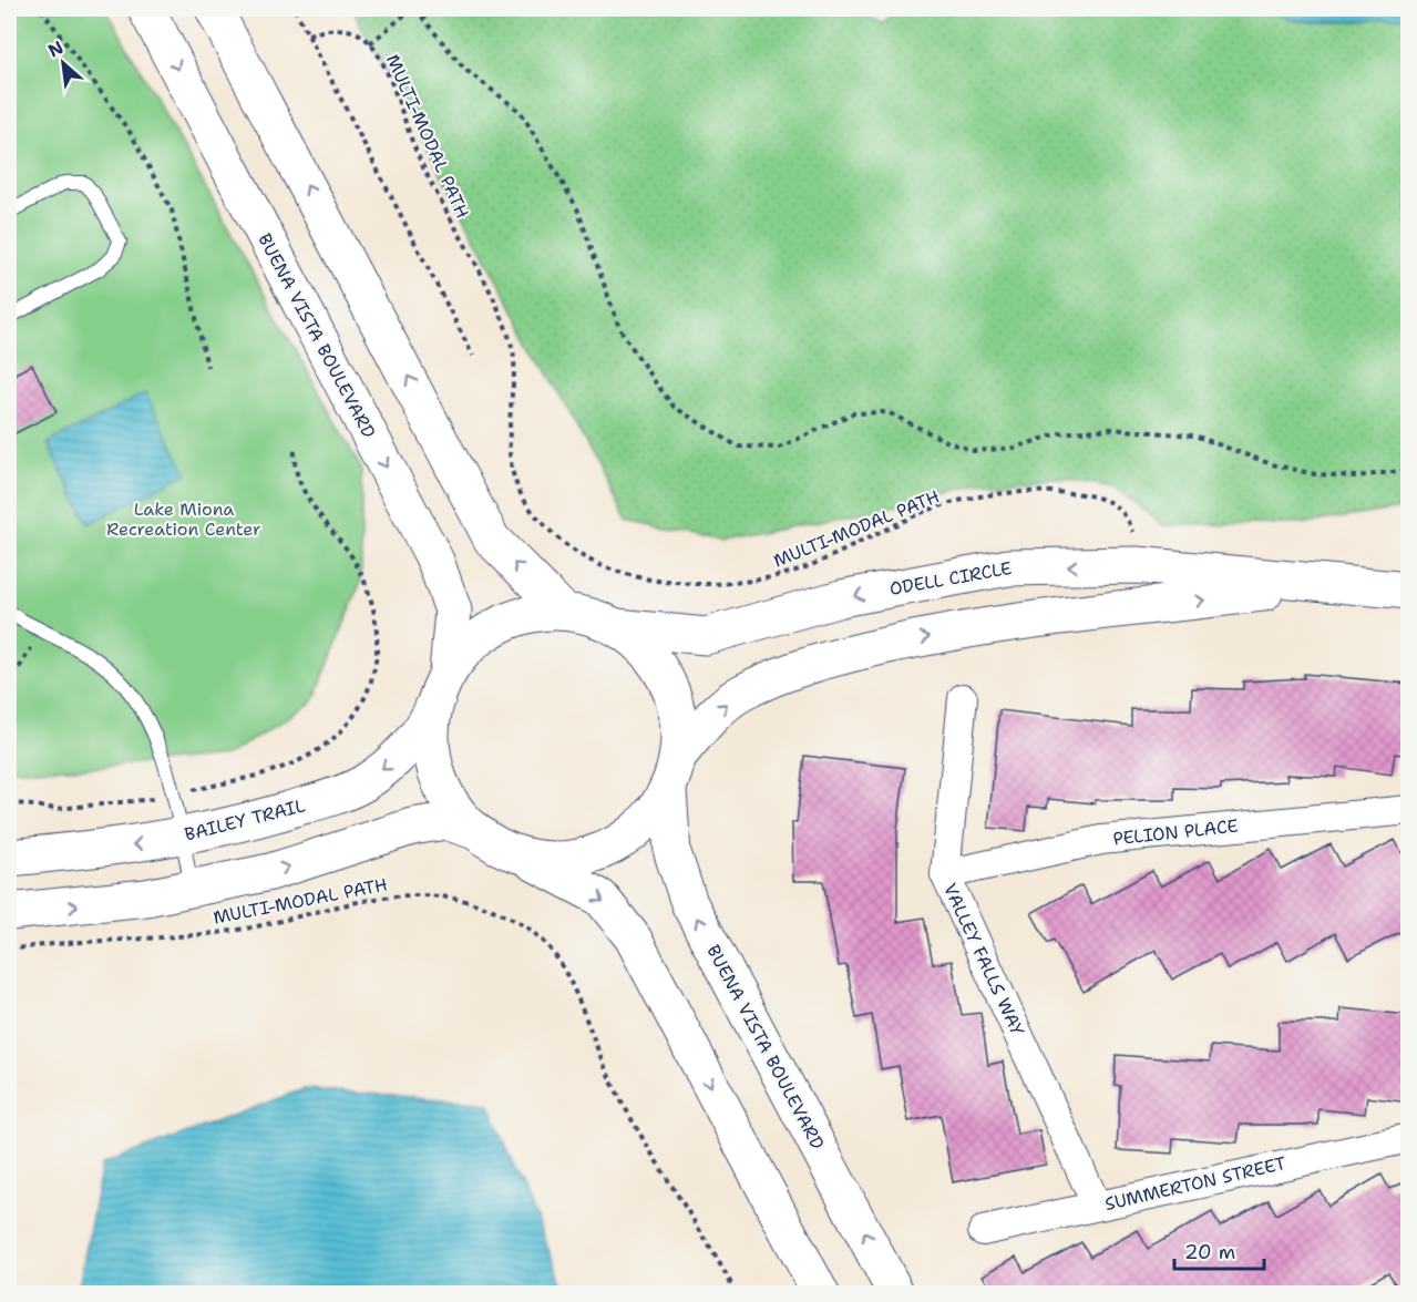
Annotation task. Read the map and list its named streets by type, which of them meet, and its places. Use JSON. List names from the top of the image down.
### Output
{
  "streets": {
    "main road": ["BUENA VISTA BOULEVARD", "ODELL CIRCLE", "BAILEY TRAIL"],
    "street": ["PELION PLACE", "VALLEY FALLS WAY", "SUMMERTON STREET"],
    "path": ["MULTI-MODAL PATH"]
  },
  "crossings": [
    ["MULTI-MODAL PATH", "ODELL CIRCLE"],
    ["BUENA VISTA BOULEVARD", "ODELL CIRCLE"],
    ["BUENA VISTA BOULEVARD", "BAILEY TRAIL"],
    ["PELION PLACE", "VALLEY FALLS WAY"],
    ["VALLEY FALLS WAY", "SUMMERTON STREET"]
  ],
  "parks": ["Lake Miona Recreation Center"],
  "scale_bar": "20 m",
  "north": "top left"
}
